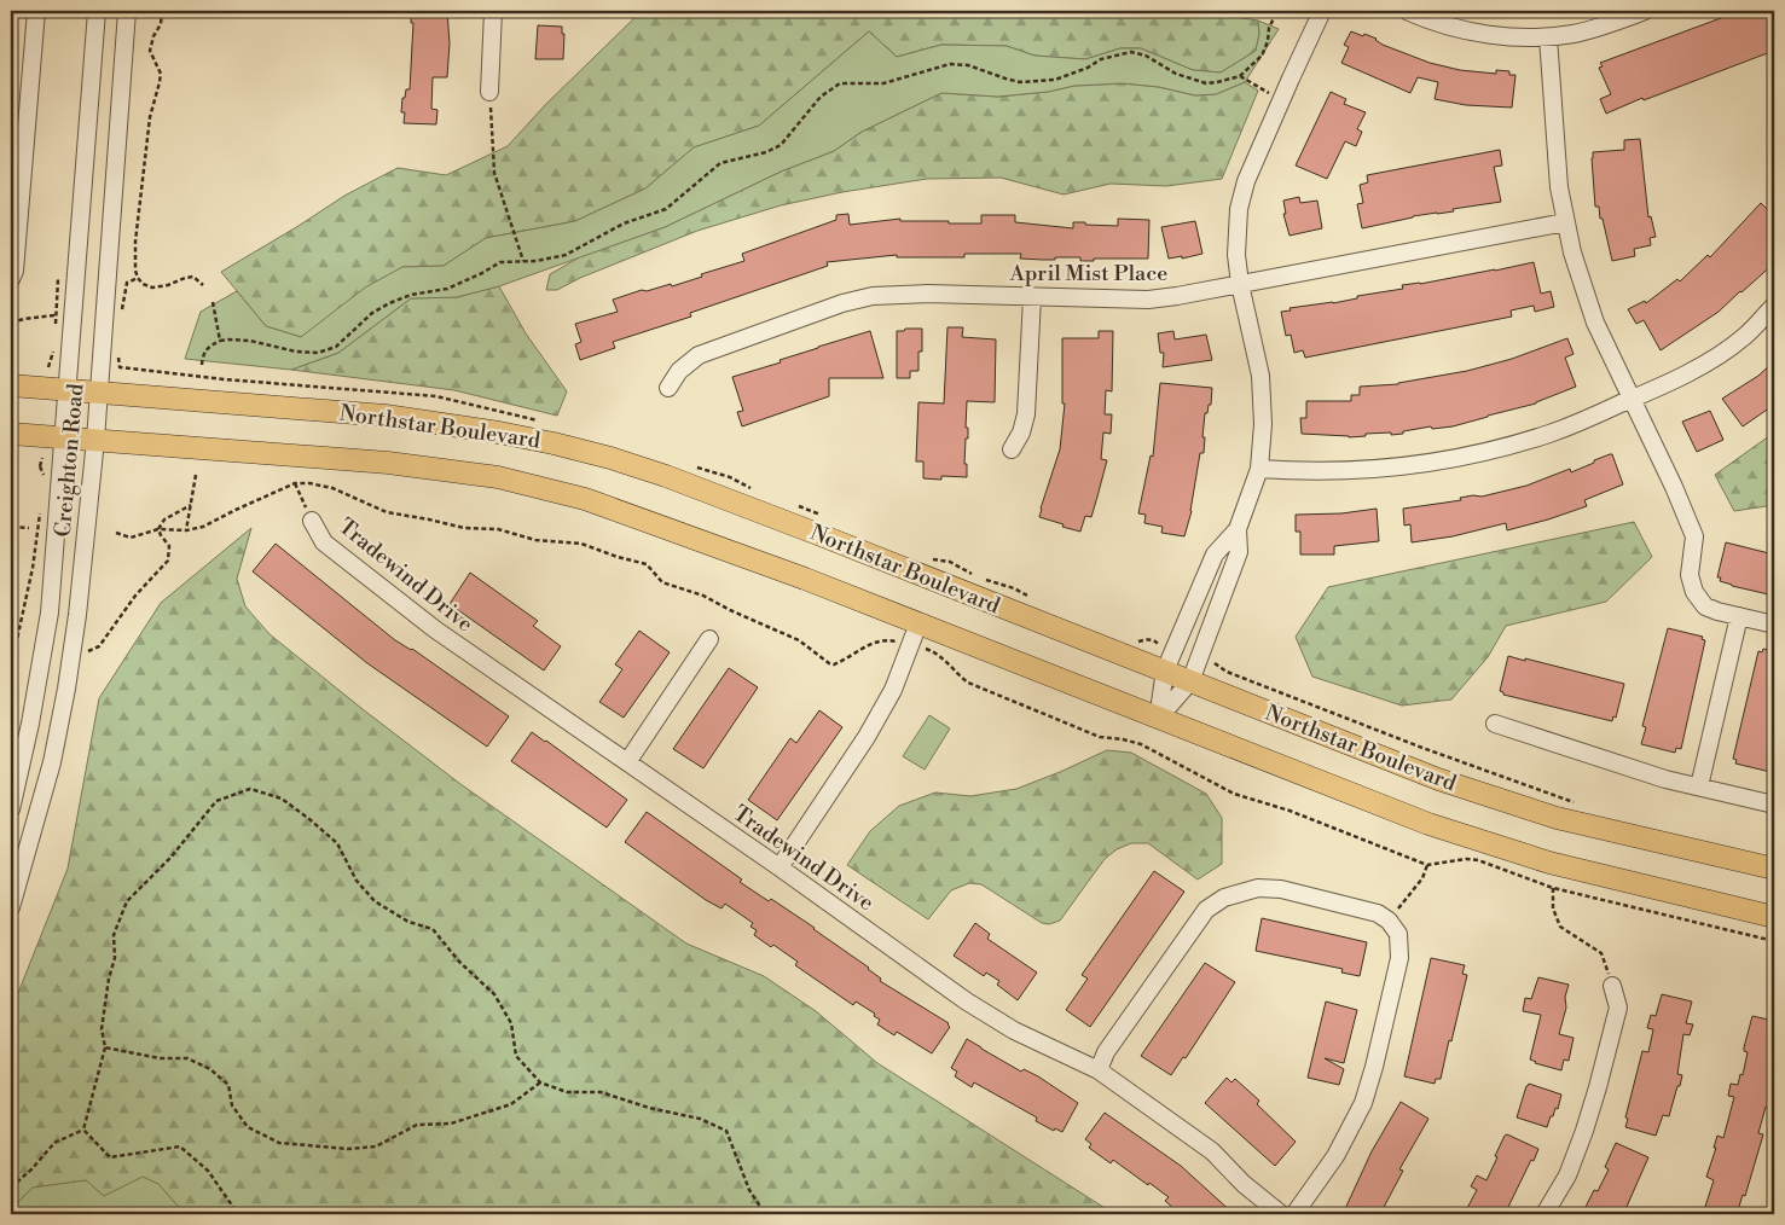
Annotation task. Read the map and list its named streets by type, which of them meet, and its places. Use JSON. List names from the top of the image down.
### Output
{
  "streets": {
    "main road": ["Northstar Boulevard"],
    "street": ["April Mist Place", "Creighton Road", "Tradewind Drive"]
  },
  "crossings": [
    ["Northstar Boulevard", "Creighton Road"]
  ]
}
